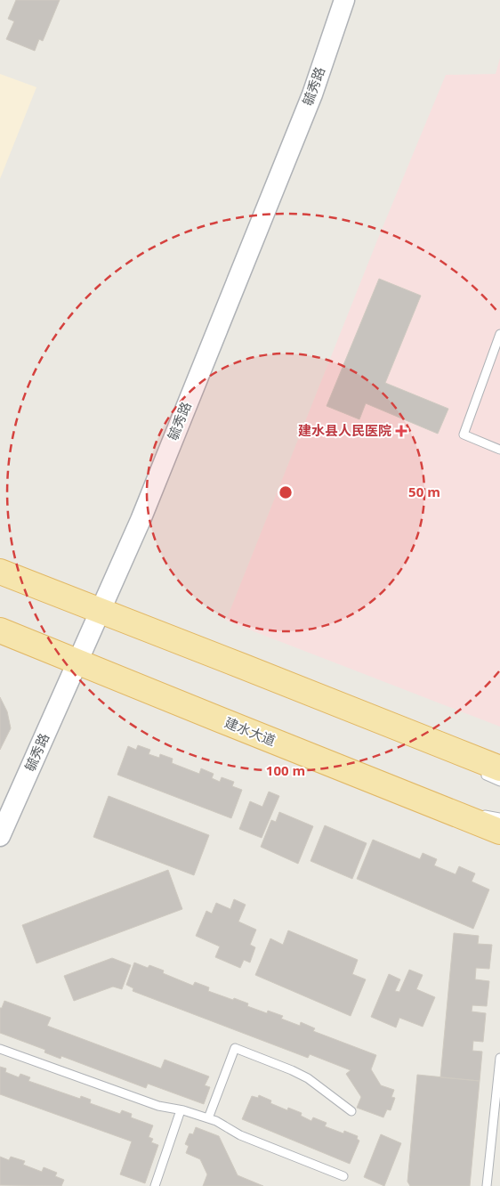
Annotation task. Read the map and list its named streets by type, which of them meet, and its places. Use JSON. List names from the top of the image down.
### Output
{
  "streets": {
    "main road": ["建水大道"],
    "street": ["毓秀路"]
  },
  "crossings": [
    ["毓秀路", "建水大道"]
  ],
  "places": {
    "health": ["建水县人民医院"]
  },
  "rings": ["50 m", "100 m"]
}
